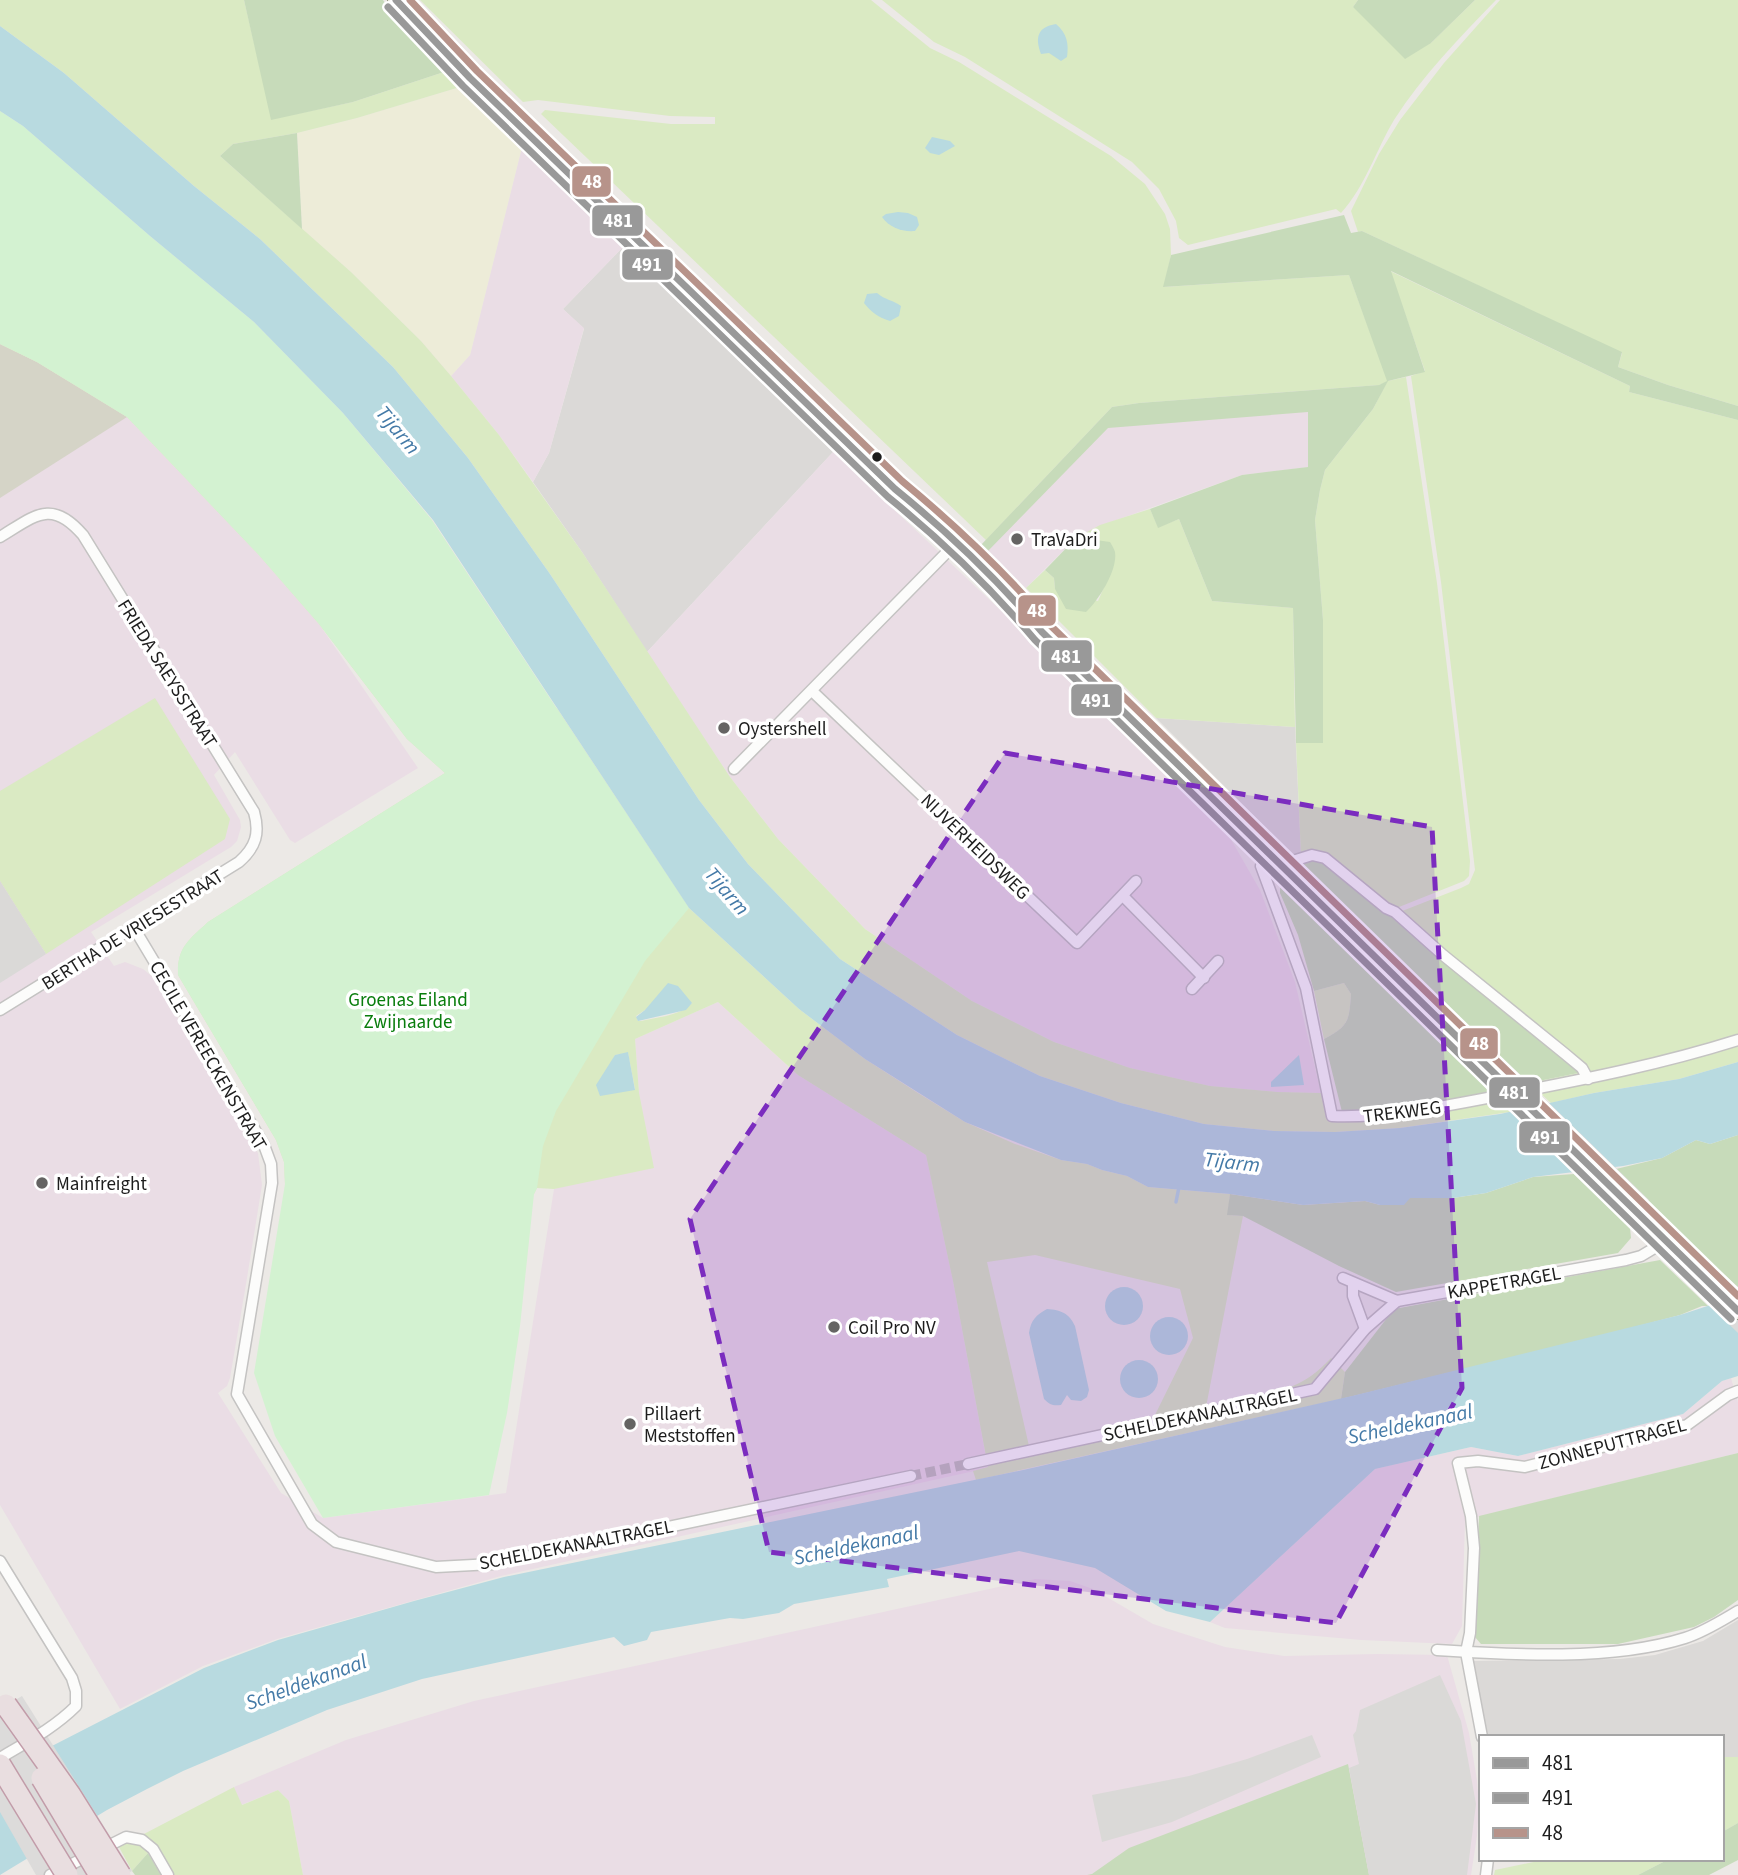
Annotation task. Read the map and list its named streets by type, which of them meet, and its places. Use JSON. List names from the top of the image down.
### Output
{
  "streets": {
    "street": [
      "FRIEDA SAEYSSTRAAT",
      "NIJVERHEIDSWEG",
      "BERTHA DE VRIESESTRAAT",
      "CECILE VEREECKENSTRAAT",
      "TREKWEG",
      "KAPPETRAGEL",
      "SCHELDEKANAALTRAGEL",
      "ZONNEPUTTRAGEL"
    ]
  },
  "crossings": [
    ["FRIEDA SAEYSSTRAAT", "BERTHA DE VRIESESTRAAT"],
    ["BERTHA DE VRIESESTRAAT", "CECILE VEREECKENSTRAAT"],
    ["CECILE VEREECKENSTRAAT", "SCHELDEKANAALTRAGEL"],
    ["KAPPETRAGEL", "SCHELDEKANAALTRAGEL"]
  ],
  "water": ["Tijarm", "Scheldekanaal"],
  "parks": ["Groenas Eiland Zwijnaarde"],
  "places": [
    "TraVaDri",
    "Oystershell",
    "Mainfreight",
    "Coil Pro NV",
    "Pillaert Meststoffen"
  ],
  "lines": ["transit line 481", "transit line 48", "transit line 491"],
  "legend": ["481", "491", "48"]
}
